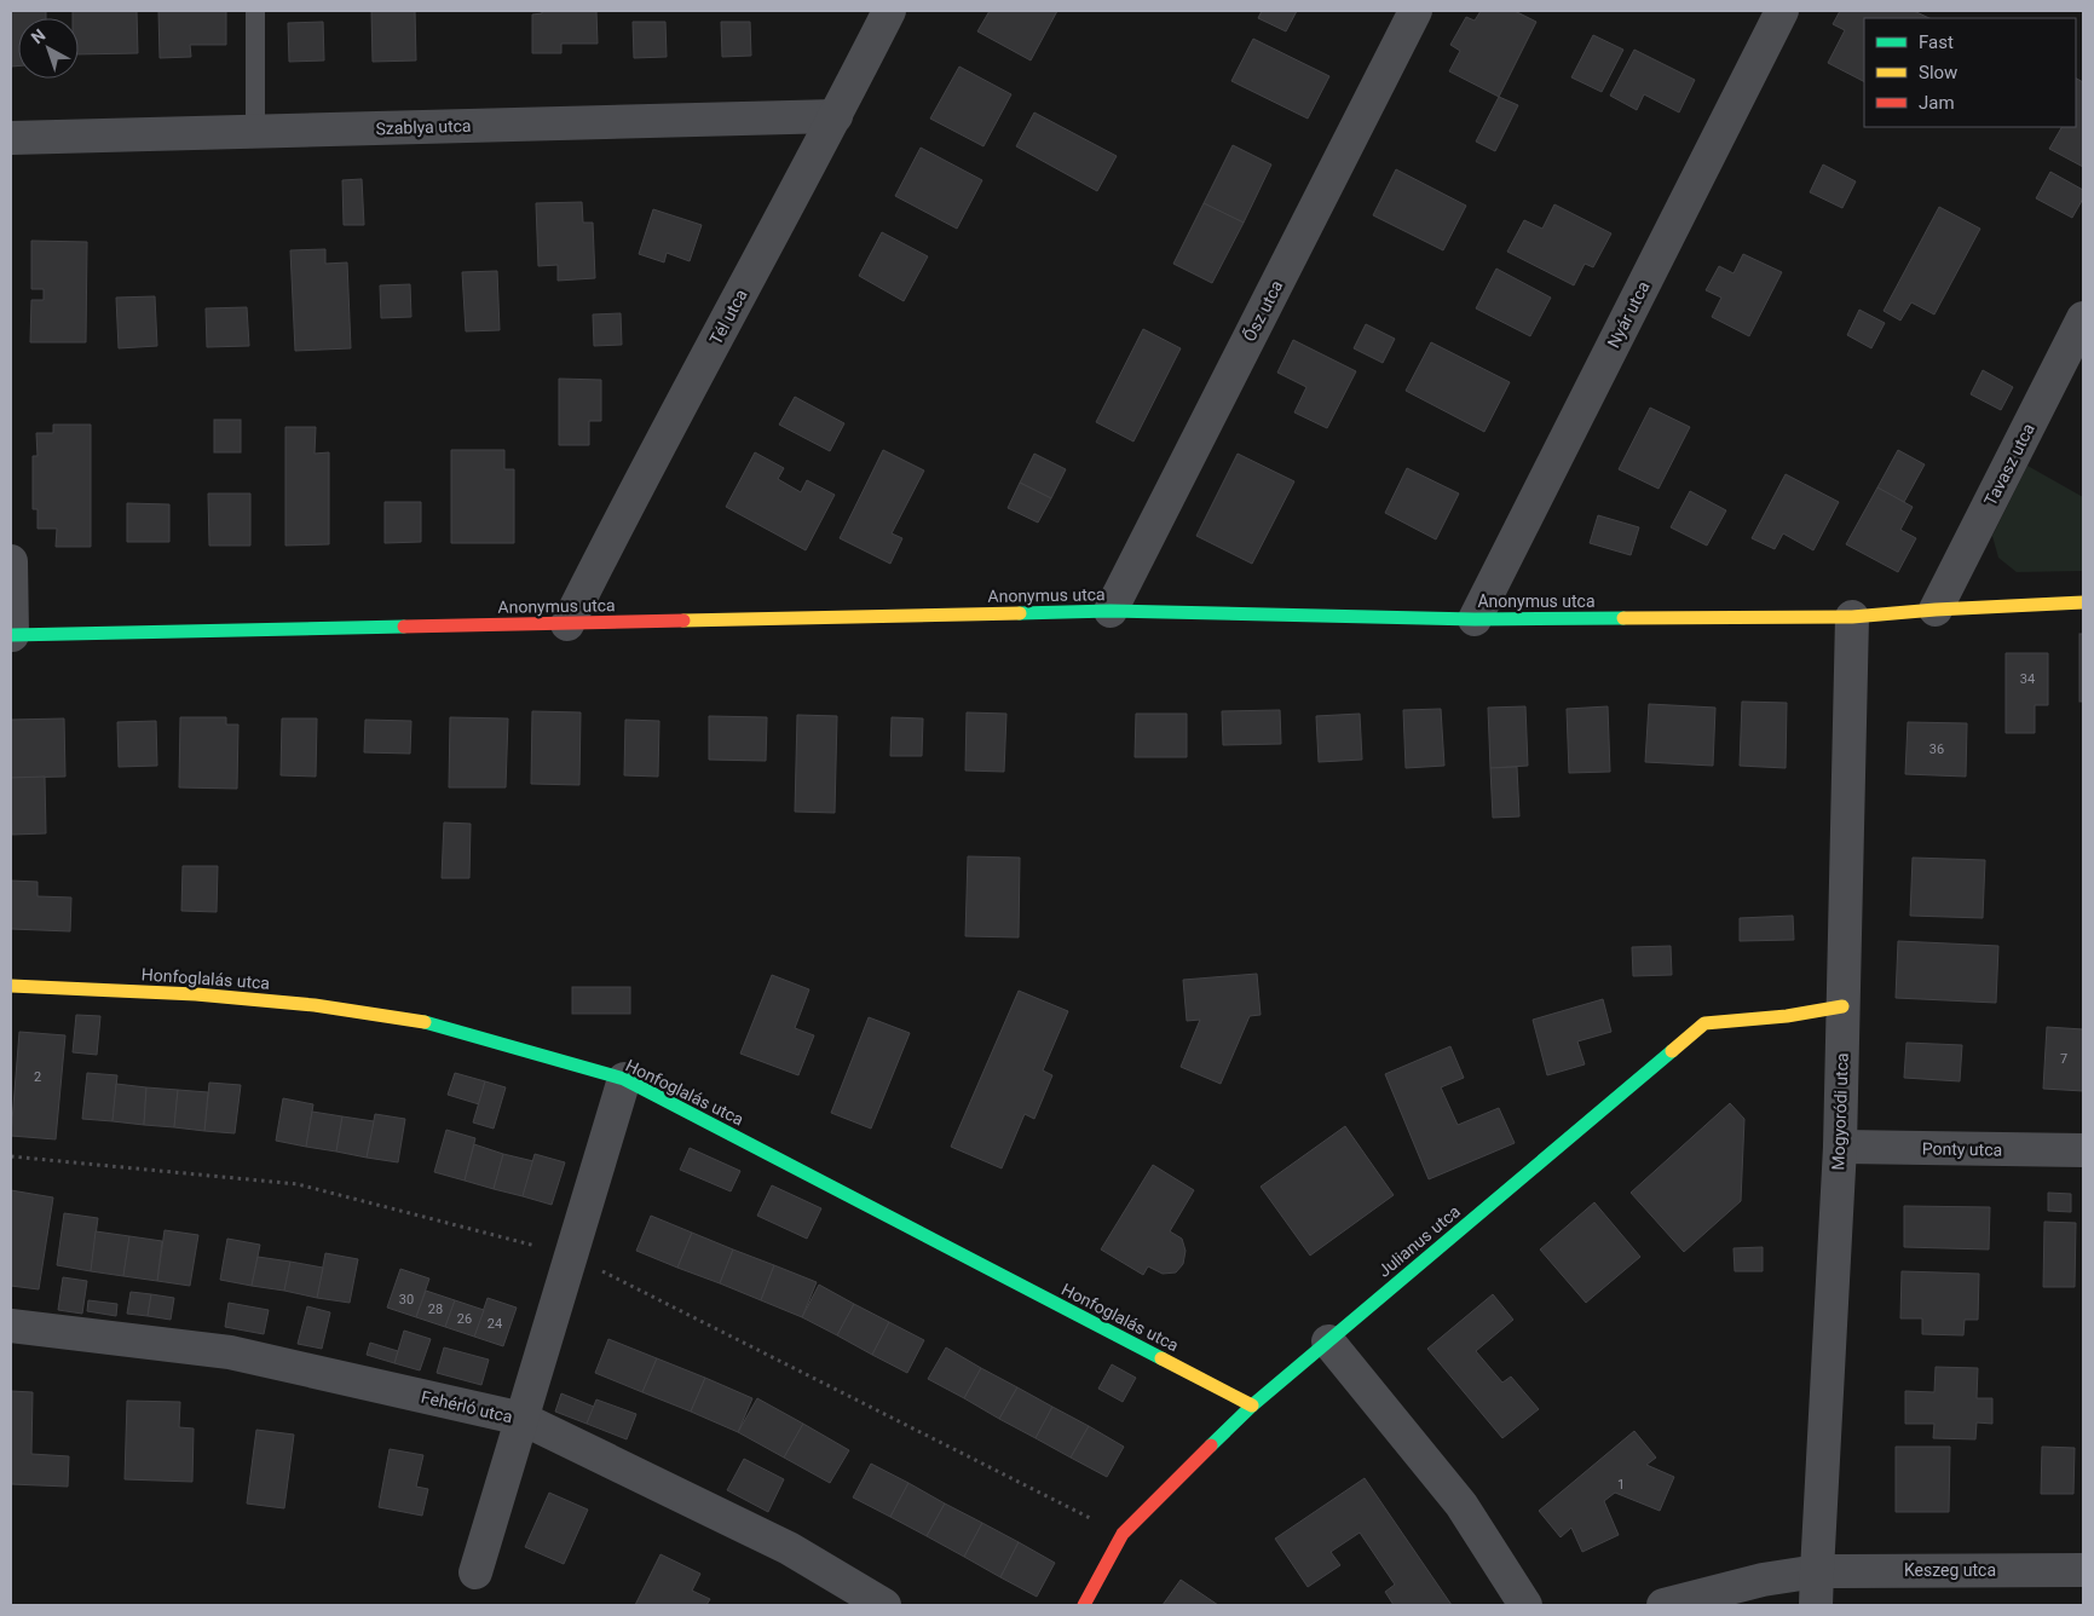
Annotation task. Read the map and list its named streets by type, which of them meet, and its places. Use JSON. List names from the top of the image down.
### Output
{
  "streets": {
    "street": [
      "Szablya utca",
      "Ősz utca",
      "Nyár utca",
      "Tél utca",
      "Tavasz utca",
      "Anonymus utca",
      "Honfoglalás utca",
      "Mogyoródi utca",
      "Ponty utca",
      "Julianus utca",
      "Fehérló utca",
      "Keszeg utca"
    ]
  },
  "crossings": [
    ["Szablya utca", "Tél utca"],
    ["Ősz utca", "Anonymus utca"],
    ["Nyár utca", "Anonymus utca"],
    ["Tél utca", "Anonymus utca"],
    ["Tavasz utca", "Anonymus utca"],
    ["Anonymus utca", "Mogyoródi utca"],
    ["Honfoglalás utca", "Julianus utca"],
    ["Mogyoródi utca", "Ponty utca"],
    ["Mogyoródi utca", "Julianus utca"],
    ["Mogyoródi utca", "Keszeg utca"]
  ],
  "house_numbers": [
    "34",
    "36",
    "7",
    "2",
    "30",
    "28",
    "26",
    "24",
    "1"
  ],
  "legend": ["Fast", "Slow", "Jam"],
  "north": "top left"
}
